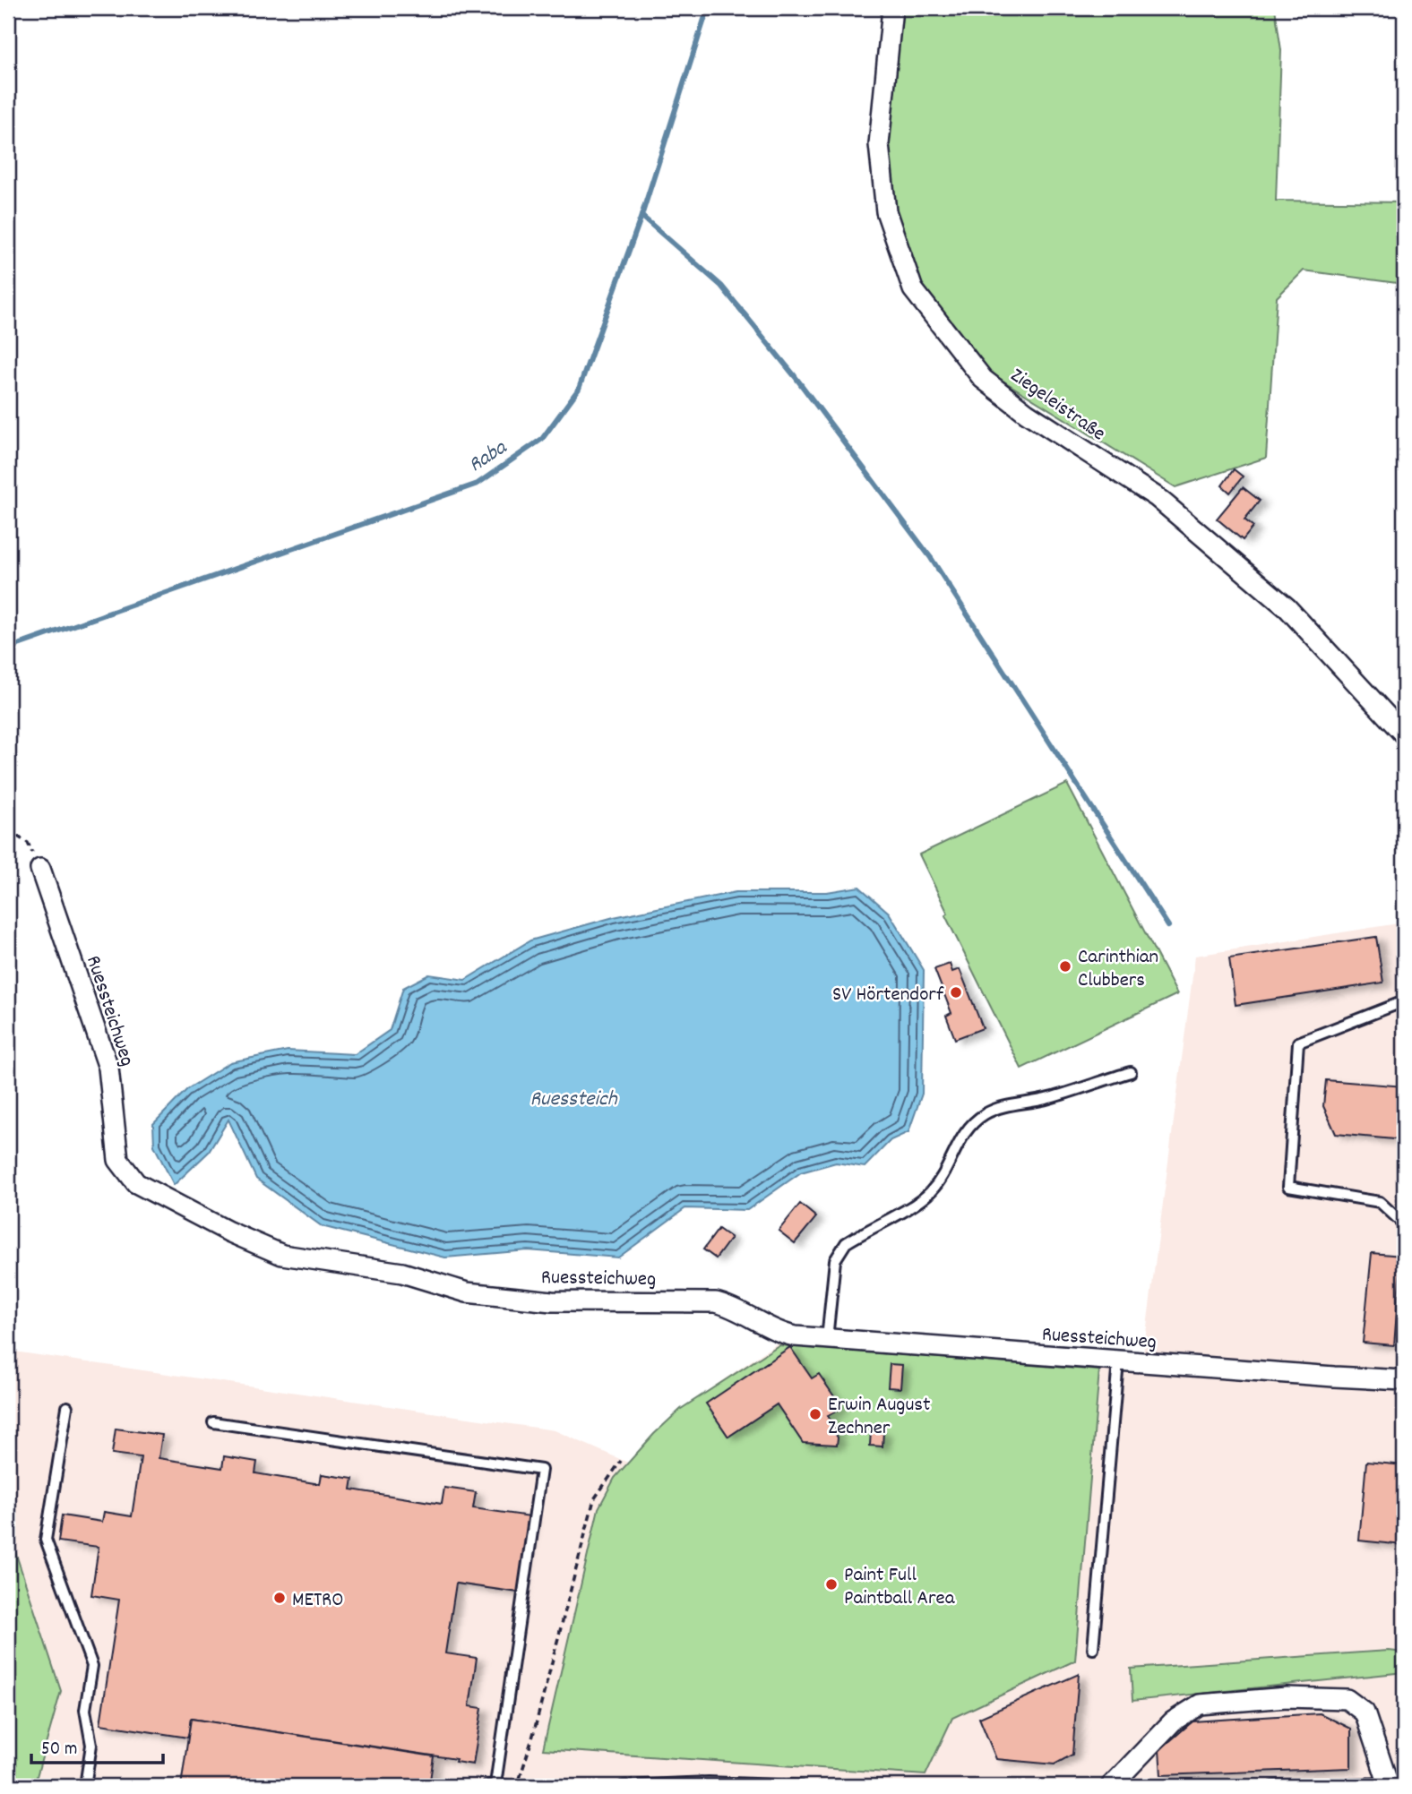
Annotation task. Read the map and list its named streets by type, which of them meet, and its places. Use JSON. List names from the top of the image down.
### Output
{
  "streets": {
    "street": ["Ziegeleistraße", "Ruessteichweg"]
  },
  "water": ["Raba", "Ruessteich"],
  "places": [
    "Carinthian Clubbers",
    "SV Hörtendorf",
    "Erwin August Zechner",
    "Paint Full Paintball Area",
    "METRO"
  ],
  "scale_bar": "50 m"
}
